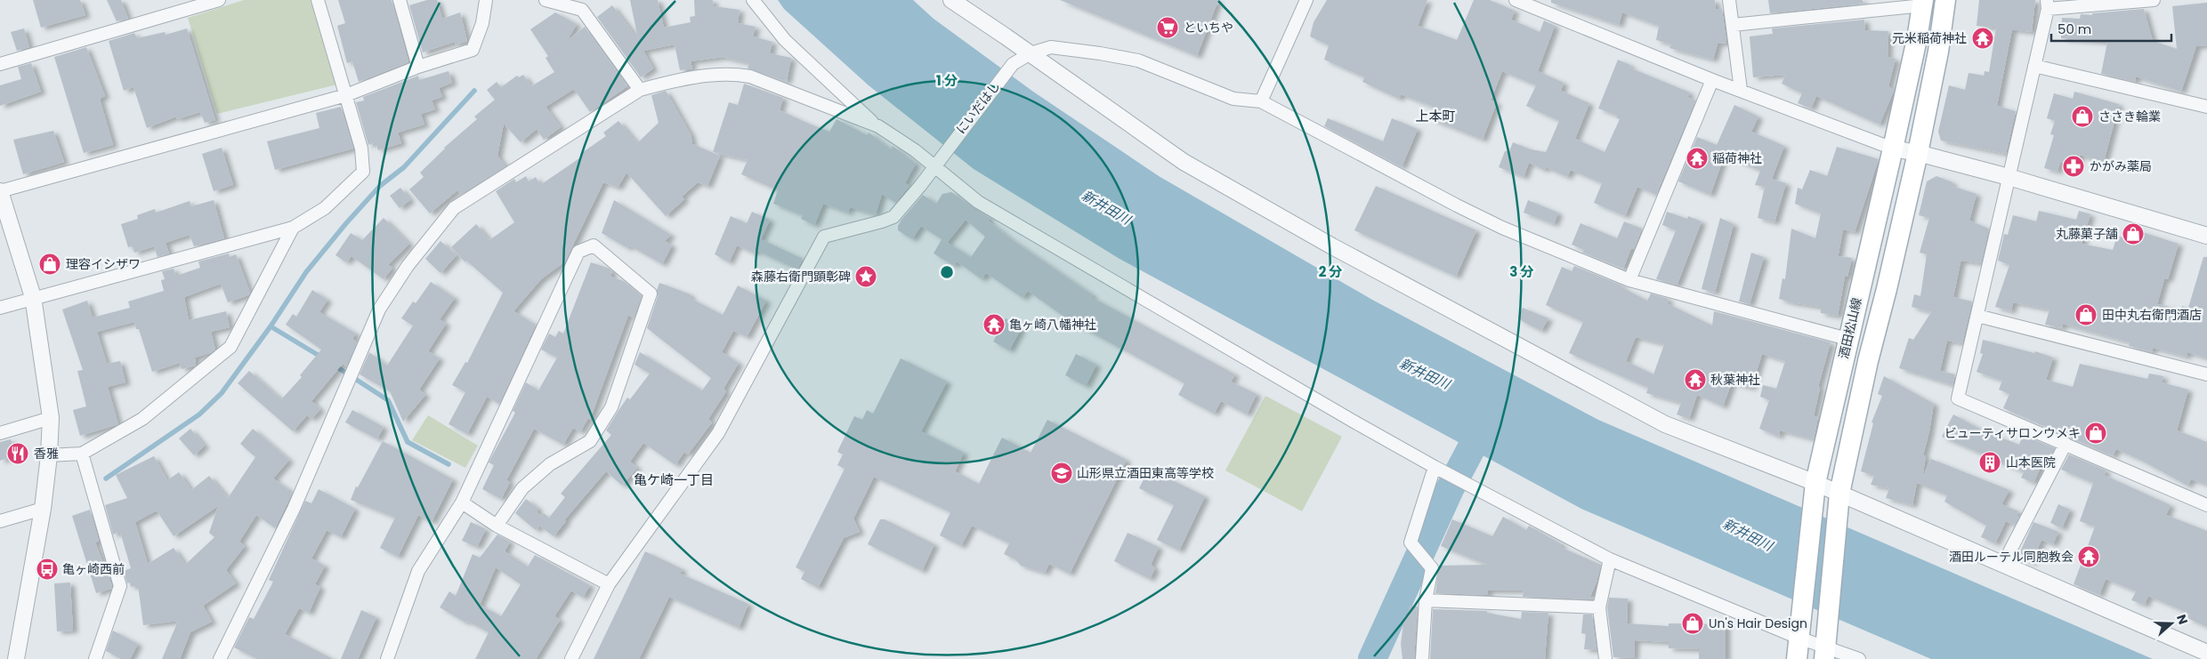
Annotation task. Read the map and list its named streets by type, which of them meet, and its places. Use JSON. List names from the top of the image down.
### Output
{
  "streets": {
    "main road": ["酒田松山線"],
    "street": ["にいだはし"]
  },
  "districts": ["上本町", "亀ケ崎一丁目"],
  "water": ["新井田川"],
  "places": {
    "supermarket": ["といちや"],
    "temple": [
      "元米稲荷神社",
      "稲荷神社",
      "亀ヶ崎八幡神社",
      "秋葉神社",
      "酒田ルーテル同胞教会"
    ],
    "shop": [
      "ささき輪業",
      "丸藤菓子舗",
      "理容イシザワ",
      "田中丸右衛門酒店",
      "ビューティサロンウメキ",
      "Un's Hair Design"
    ],
    "pharmacy": ["かがみ薬局"],
    "place": ["森藤右衛門顕彰碑"],
    "restaurant": ["香雅"],
    "building": ["山本医院"],
    "school or university": ["山形県立酒田東高等学校"],
    "bus stop": ["亀ヶ崎西前"]
  },
  "scale_bar": "50 m",
  "north": "right",
  "rings": ["1 分", "2 分", "3 分"]
}
